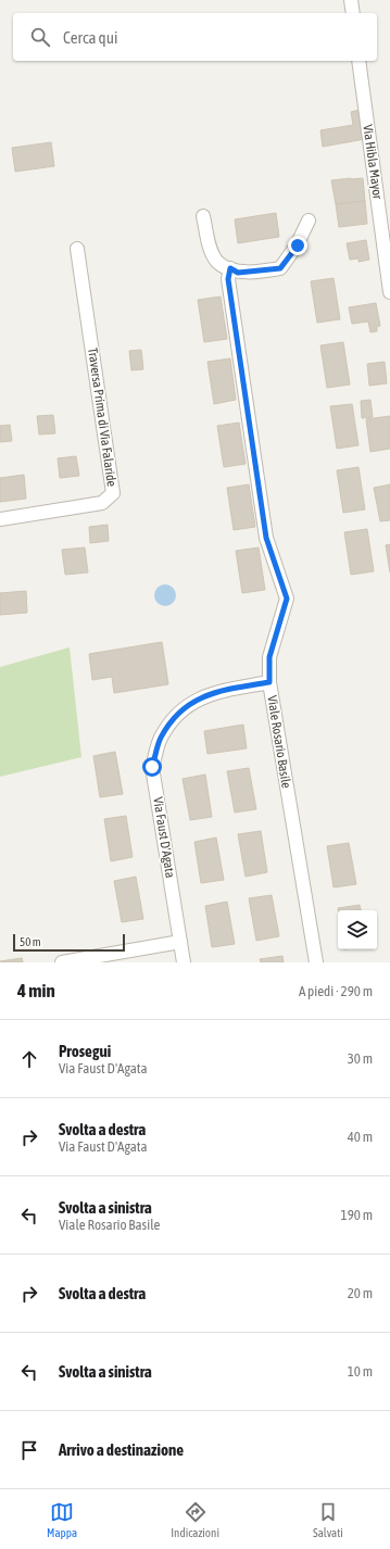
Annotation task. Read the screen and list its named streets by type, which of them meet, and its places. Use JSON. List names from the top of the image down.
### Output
{
  "streets": {
    "street": [
      "Via Hibla Mayor",
      "Traversa Prima di Via Falaride",
      "Viale Rosario Basile",
      "Via Faust D'Agata"
    ]
  },
  "crossings": [
    ["Viale Rosario Basile", "Via Faust D'Agata"]
  ],
  "scale_bar": "50 m",
  "page": {
    "search": "Cerca qui",
    "scale": "50 m",
    "heading": ["4 min", "A piedi · 290 m"],
    "list": [
      ["Prosegui", "Via Faust D'Agata", "30 m"],
      ["Svolta a destra", "Via Faust D'Agata", "40 m"],
      ["Svolta a sinistra", "Viale Rosario Basile", "190 m"],
      ["Svolta a destra", "20 m"],
      ["Svolta a sinistra", "10 m"],
      "Arrivo a destinazione"
    ],
    "nav": ["Mappa", "Indicazioni", "Salvati"]
  }
}
